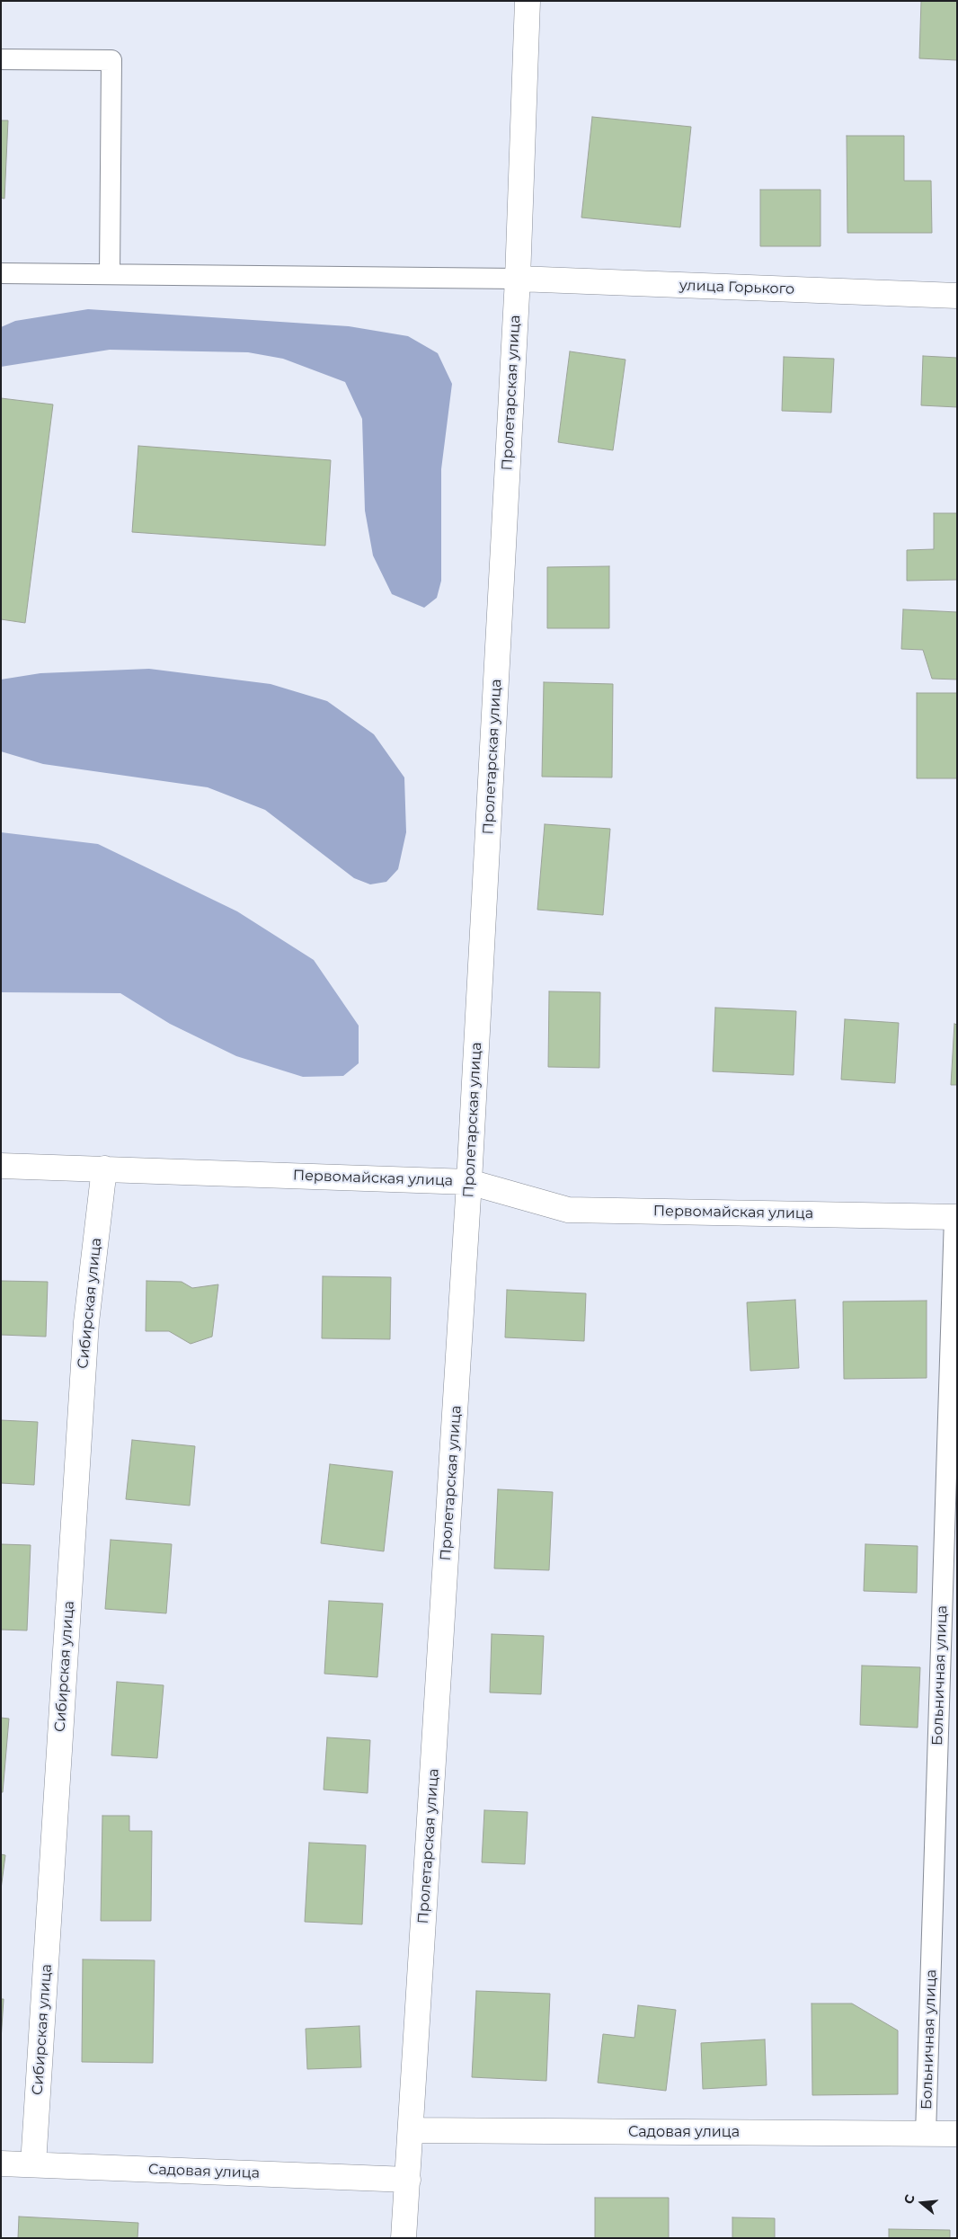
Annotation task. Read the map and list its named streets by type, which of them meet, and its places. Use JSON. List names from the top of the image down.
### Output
{
  "streets": {
    "street": [
      "улица Горького",
      "Пролетарская улица",
      "Первомайская улица",
      "Сибирская улица",
      "Садовая улица"
    ],
    "lane": ["Больничная улица"]
  },
  "crossings": [
    ["улица Горького", "Пролетарская улица"],
    ["Пролетарская улица", "Первомайская улица"],
    ["Пролетарская улица", "Садовая улица"],
    ["Первомайская улица", "Сибирская улица"],
    ["Первомайская улица", "Больничная улица"],
    ["Сибирская улица", "Садовая улица"],
    ["Больничная улица", "Садовая улица"]
  ],
  "north": "left"
}
